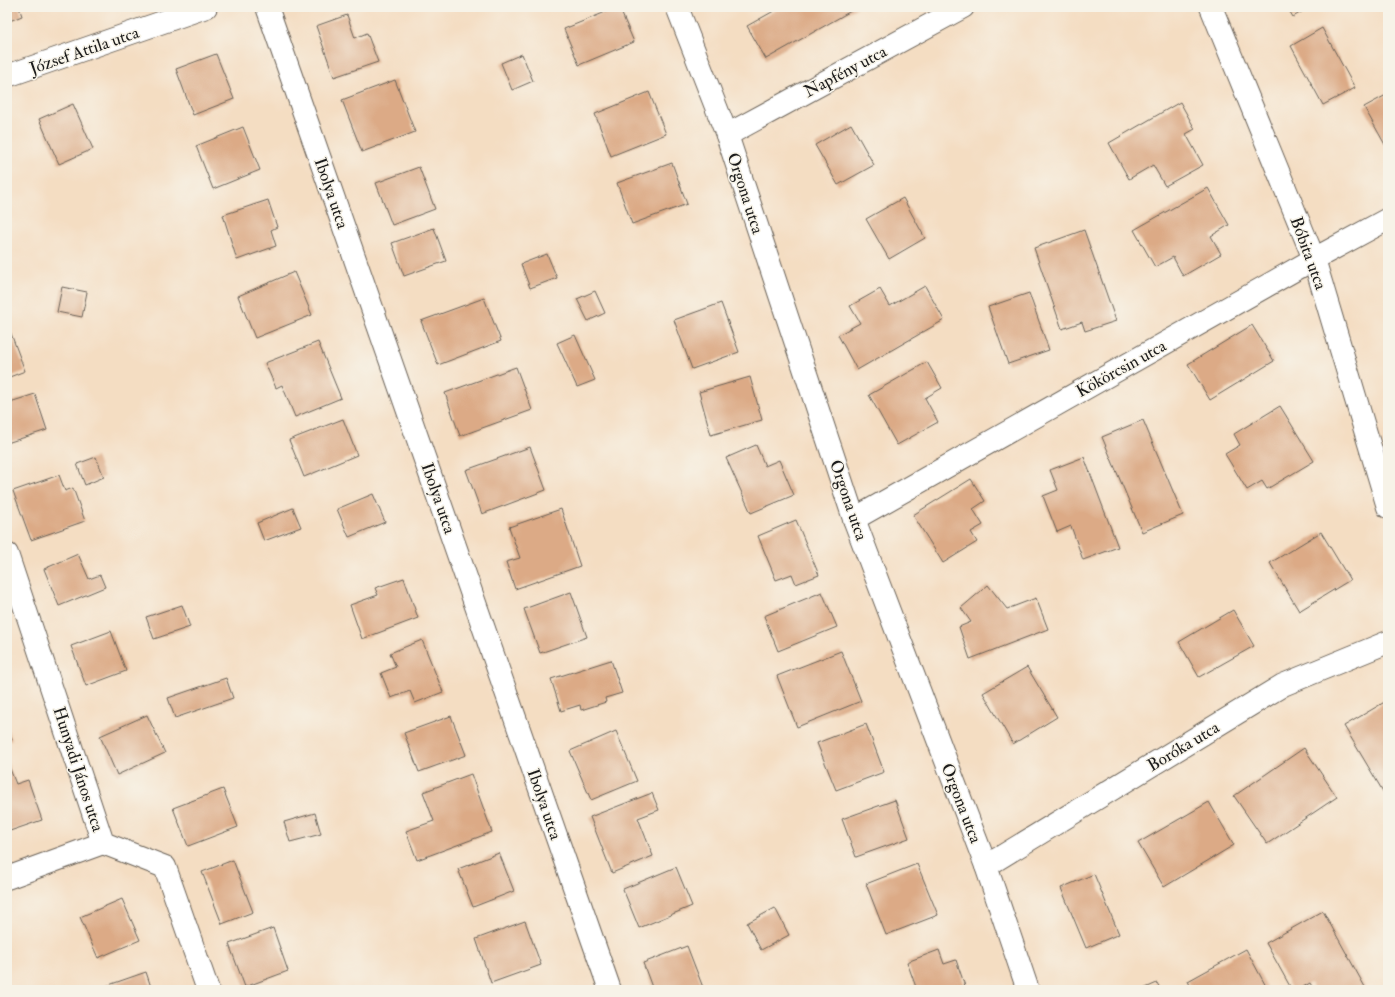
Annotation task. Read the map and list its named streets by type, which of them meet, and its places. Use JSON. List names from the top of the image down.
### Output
{
  "streets": {
    "street": [
      "József Attila utca",
      "Napfény utca",
      "Ibolya utca",
      "Orgona utca",
      "Bóbita utca",
      "Kökörcsin utca",
      "Boróka utca",
      "Hunyadi János utca"
    ]
  },
  "crossings": [
    ["Napfény utca", "Orgona utca"],
    ["Orgona utca", "Kökörcsin utca"],
    ["Orgona utca", "Boróka utca"],
    ["Bóbita utca", "Kökörcsin utca"]
  ]
}
